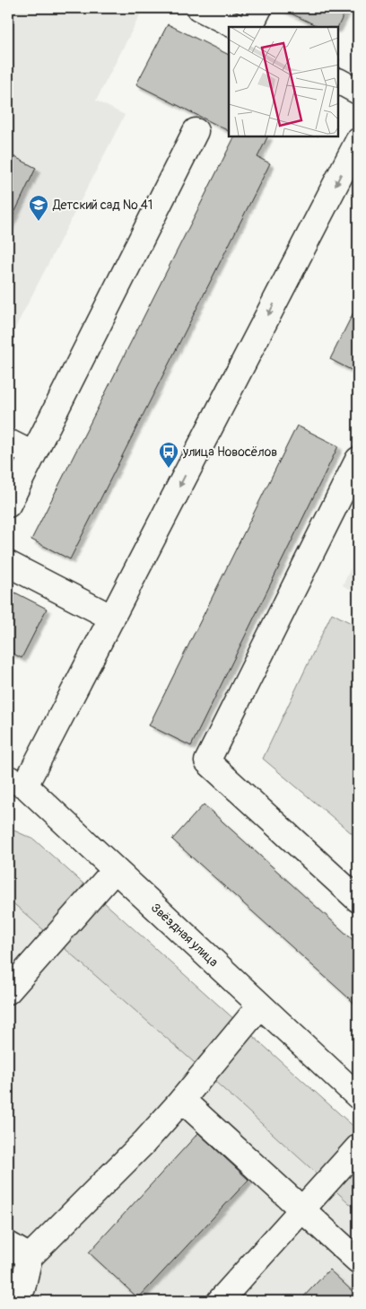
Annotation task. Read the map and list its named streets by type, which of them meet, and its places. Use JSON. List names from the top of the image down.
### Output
{
  "streets": {
    "street": ["Звёздная улица"]
  },
  "places": {
    "school or university": ["Детский сад № 41"],
    "bus stop": ["улица Новосёлов"]
  }
}
